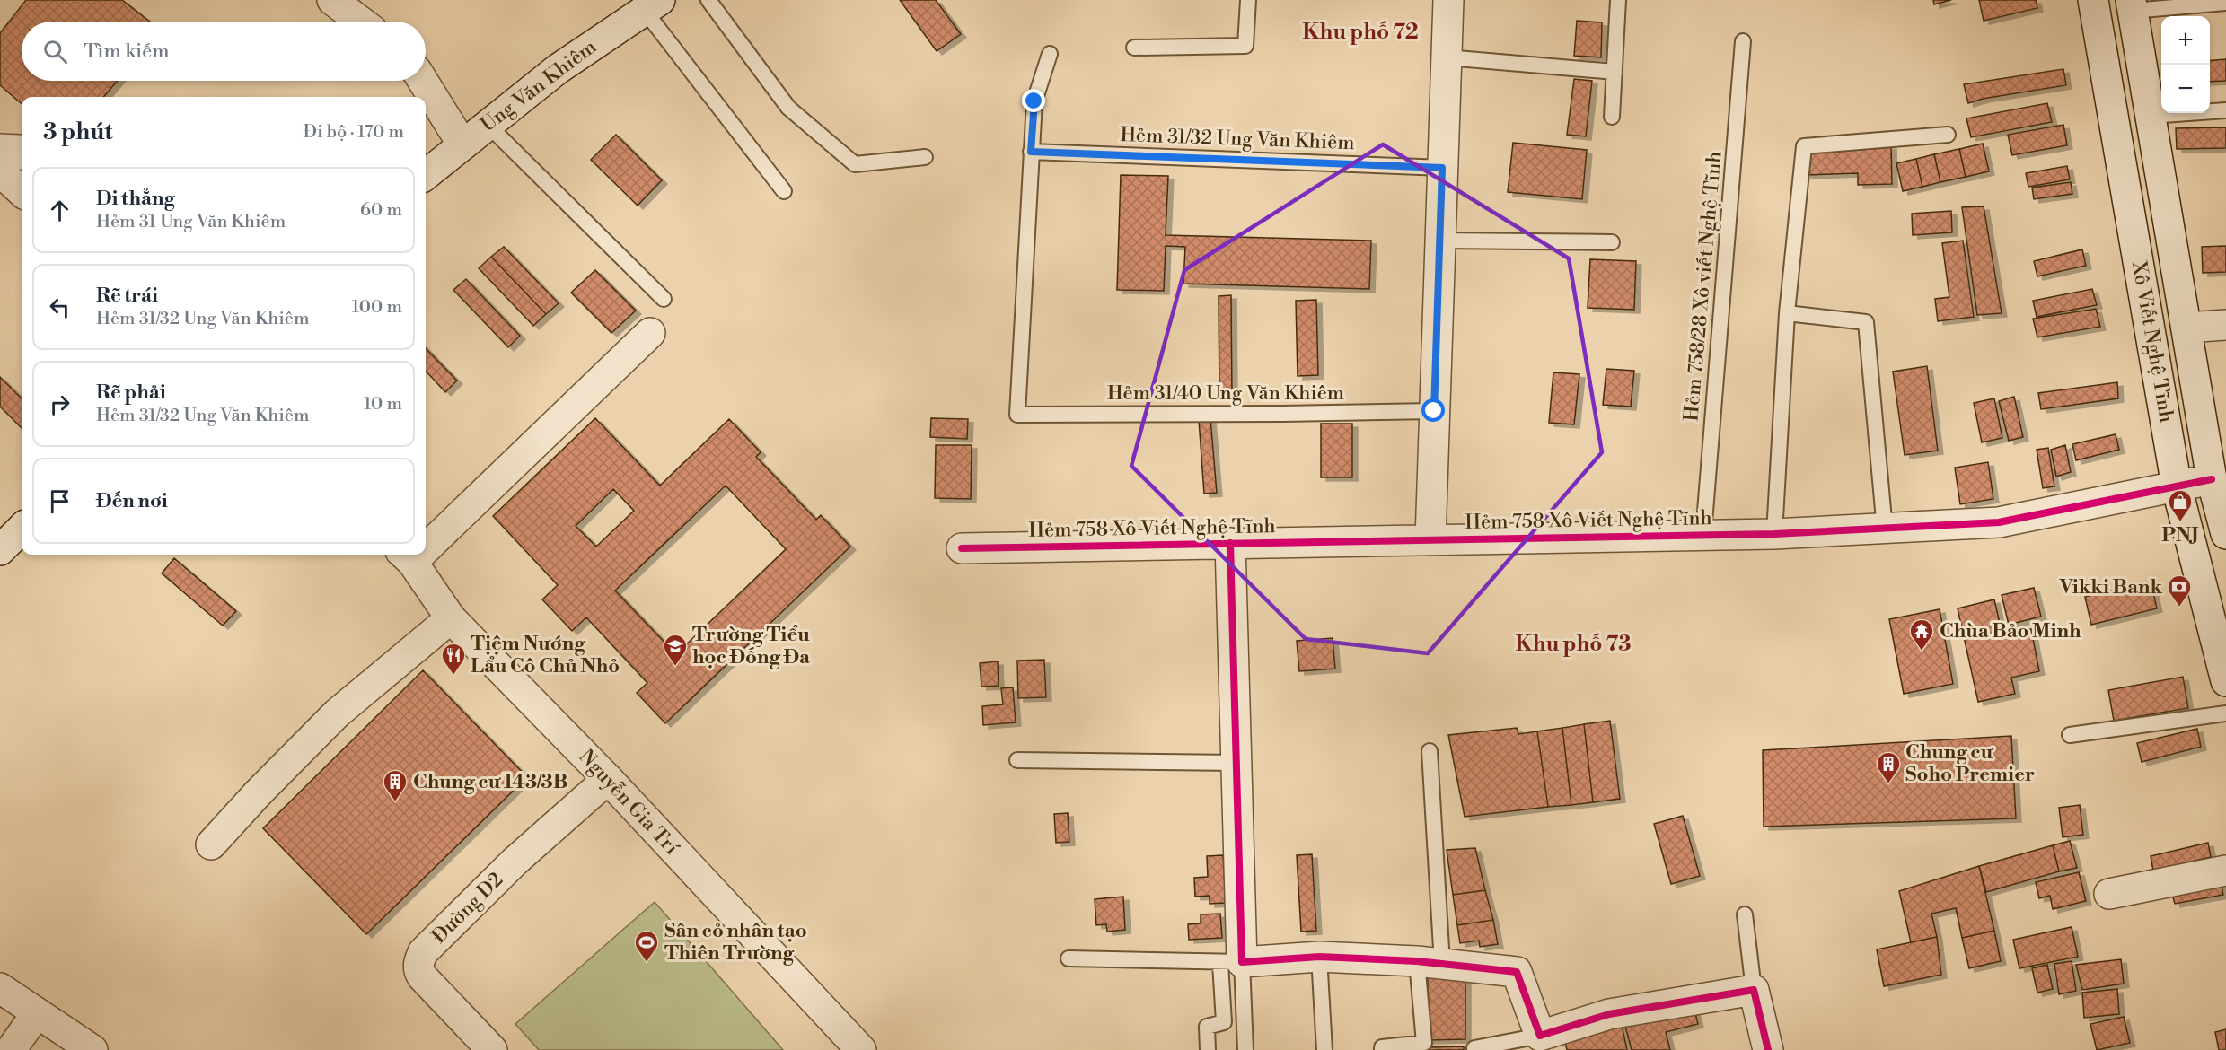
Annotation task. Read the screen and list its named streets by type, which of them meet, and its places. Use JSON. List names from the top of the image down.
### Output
{
  "streets": {
    "street": [
      "Ung Văn Khiêm",
      "Xô Viết Nghệ Tĩnh",
      "Hẻm 758 Xô Viết Nghệ Tĩnh",
      "Nguyễn Gia Trí",
      "Đường D2"
    ],
    "lane": ["Hẻm 31/32 Ung Văn Khiêm", "Hẻm 758/28 Xô viết Nghệ Tĩnh", "Hẻm 31/40 Ung Văn Khiêm"]
  },
  "crossings": [
    ["Hẻm 31/32 Ung Văn Khiêm", "Hẻm 31/40 Ung Văn Khiêm"],
    ["Hẻm 758/28 Xô viết Nghệ Tĩnh", "Hẻm 758 Xô Viết Nghệ Tĩnh"],
    ["Xô Viết Nghệ Tĩnh", "Hẻm 758 Xô Viết Nghệ Tĩnh"],
    ["Nguyễn Gia Trí", "Đường D2"]
  ],
  "districts": ["Khu phố 72", "Khu phố 73"],
  "places": {
    "shop": ["PNJ"],
    "bank": ["Vikki Bank"],
    "temple": ["Chùa Bảo Minh"],
    "school or university": ["Trường Tiểu học Đống Đa"],
    "restaurant": ["Tịệm Nướng Lẩu Cô Chủ Nhỏ"],
    "building": ["Chung cư Soho Premier", "Chung cư 143/3B"],
    "sports": ["Sân cỏ nhân tạo Thiên Trường"]
  },
  "page": {
    "map_buttons": ["+", "−"],
    "search": "Tìm kiếm",
    "heading": ["3 phút", "Đi bộ · 170 m"],
    "list": [
      ["Đi thẳng", "Hẻm 31 Ung Văn Khiêm", "60 m"],
      ["Rẽ trái", "Hẻm 31/32 Ung Văn Khiêm", "100 m"],
      ["Rẽ phải", "Hẻm 31/32 Ung Văn Khiêm", "10 m"],
      "Đến nơi"
    ]
  }
}
